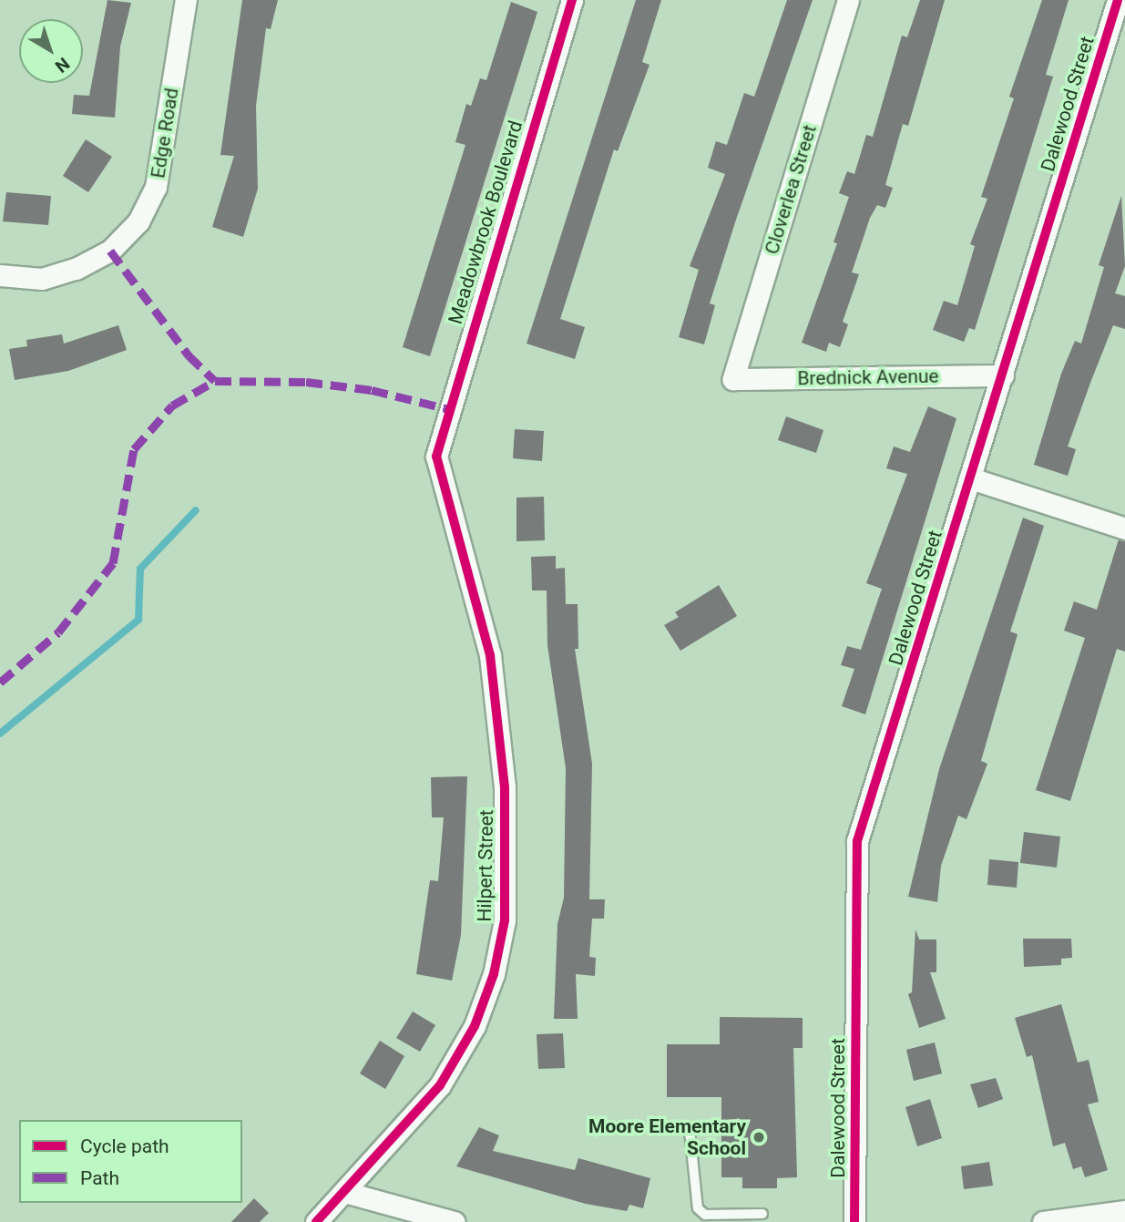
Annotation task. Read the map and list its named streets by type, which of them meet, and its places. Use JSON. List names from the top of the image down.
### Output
{
  "streets": {
    "street": [
      "Dalewood Street",
      "Edge Road",
      "Cloverlea Street",
      "Meadowbrook Boulevard",
      "Brednick Avenue",
      "Hilpert Street"
    ]
  },
  "crossings": [
    ["Dalewood Street", "Brednick Avenue"],
    ["Cloverlea Street", "Brednick Avenue"],
    ["Meadowbrook Boulevard", "Hilpert Street"]
  ],
  "places": ["Moore Elementary School"],
  "legend": ["Cycle path", "Path"],
  "north": "bottom right"
}
